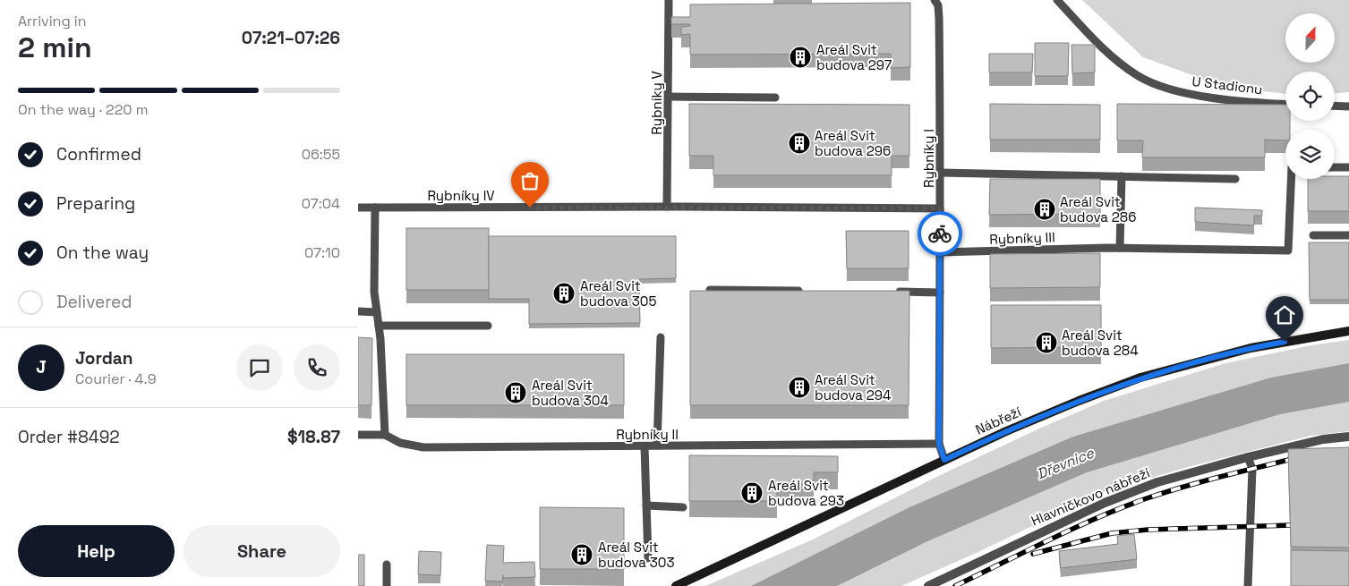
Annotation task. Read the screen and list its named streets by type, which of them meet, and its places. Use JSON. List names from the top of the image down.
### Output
{
  "streets": {
    "street": ["Nábřeží", "Hlavničkovo nábřeží"],
    "lane": [
      "U Stadionu",
      "Rybníky V",
      "Rybníky I",
      "Rybníky IV",
      "Rybníky III",
      "Rybníky II"
    ]
  },
  "crossings": [
    ["Rybníky V", "Rybníky IV"],
    ["Rybníky I", "Rybníky IV"],
    ["Rybníky I", "Rybníky III"],
    ["Rybníky I", "Nábřeží"],
    ["Rybníky I", "Rybníky II"]
  ],
  "water": ["Dřevnice"],
  "places": {
    "building": [
      "Areál Svit budova 297",
      "Areál Svit budova 296",
      "Areál Svit budova 286",
      "Areál Svit budova 305",
      "Areál Svit budova 284",
      "Areál Svit budova 294",
      "Areál Svit budova 304",
      "Areál Svit budova 293",
      "Areál Svit budova 303"
    ]
  },
  "north": "top",
  "page": {
    "heading": ["2 min", "Arriving in", "07:21–07:26"],
    "panel": [
      "Jordan",
      "Courier · 4.9",
      "Order #8492",
      "$18.87"
    ],
    "bar": "On the way · 220 m",
    "list": [
      ["Confirmed", "06:55"],
      ["Preparing", "07:04"],
      ["On the way", "07:10"],
      "Delivered"
    ],
    "round": "J",
    "buttons": ["Help", "Share"]
  }
}
